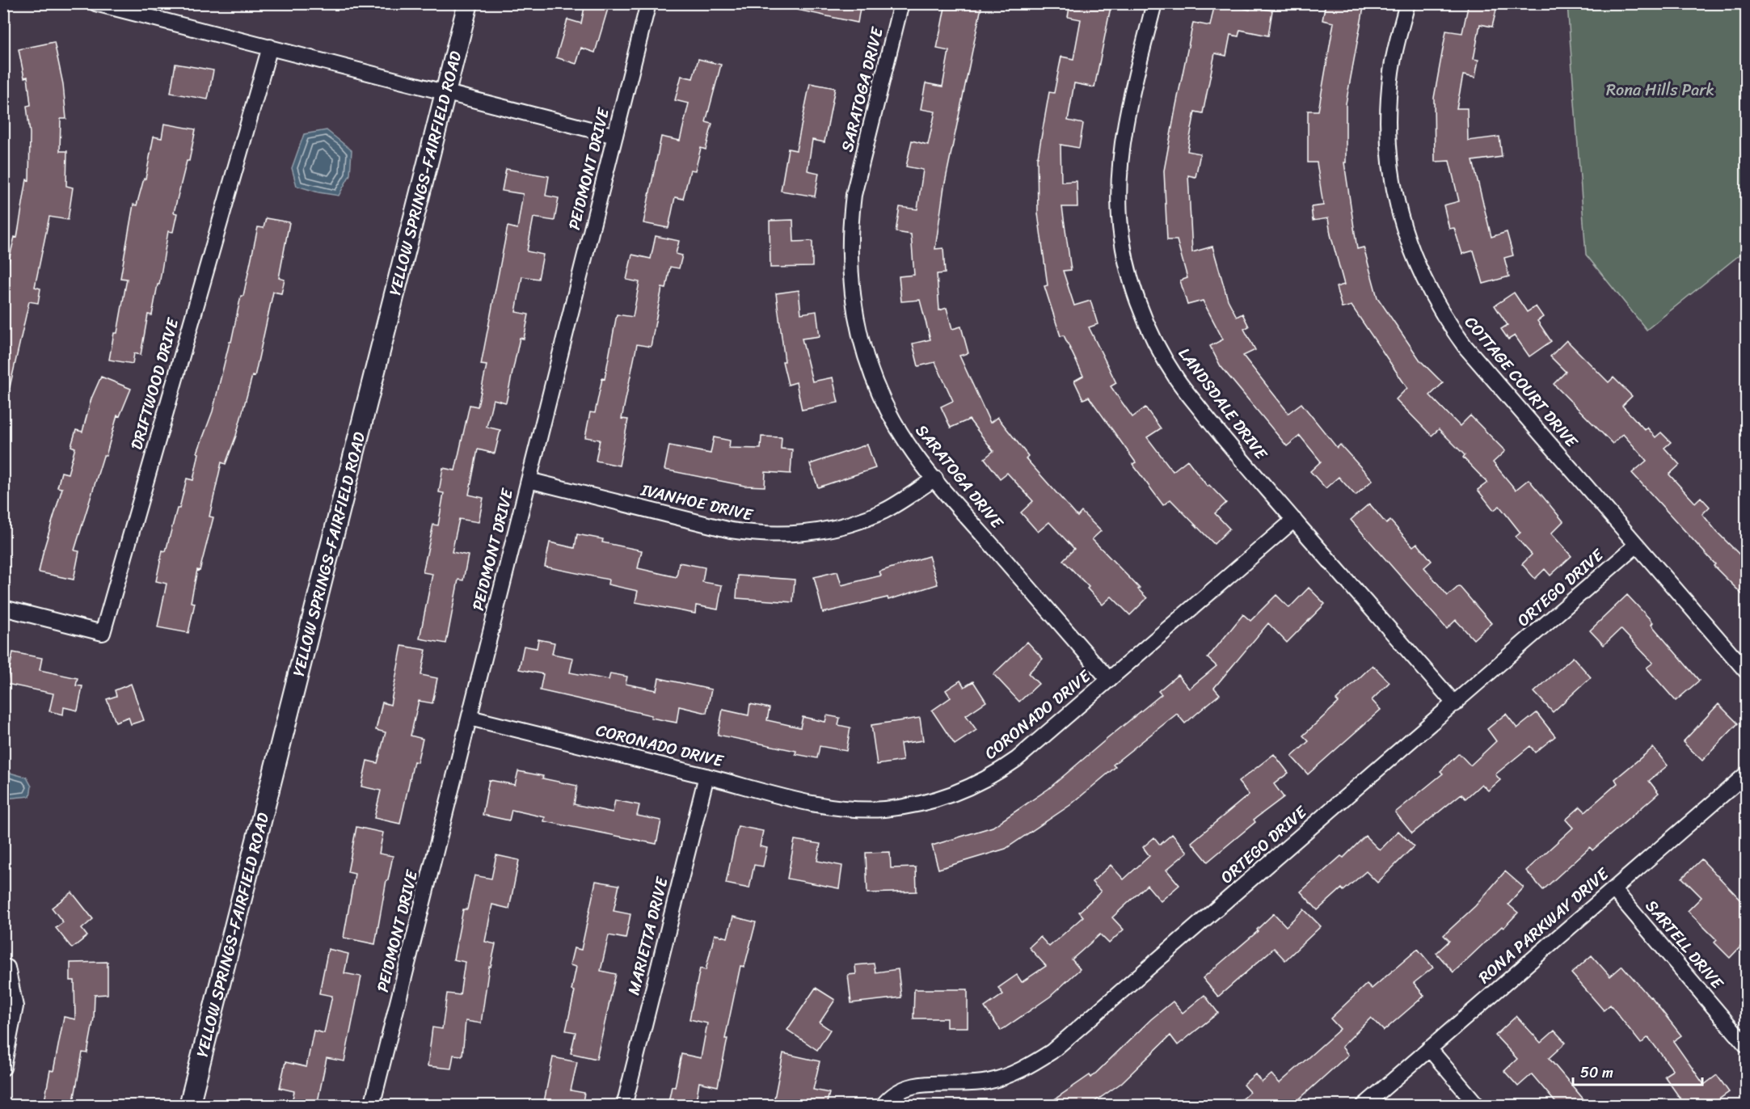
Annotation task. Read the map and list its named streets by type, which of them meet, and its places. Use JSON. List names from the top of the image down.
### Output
{
  "streets": {
    "main road": ["YELLOW SPRINGS-FAIRFIELD ROAD"],
    "street": [
      "SARATOGA DRIVE",
      "PEIDMONT DRIVE",
      "COTTAGE COURT DRIVE",
      "DRIFTWOOD DRIVE",
      "LANDSDALE DRIVE",
      "IVANHOE DRIVE",
      "ORTEGO DRIVE",
      "CORONADO DRIVE",
      "RONA PARKWAY DRIVE",
      "MARIETTA DRIVE",
      "SARTELL DRIVE"
    ]
  },
  "crossings": [
    ["SARATOGA DRIVE", "IVANHOE DRIVE"],
    ["SARATOGA DRIVE", "CORONADO DRIVE"],
    ["PEIDMONT DRIVE", "IVANHOE DRIVE"],
    ["PEIDMONT DRIVE", "CORONADO DRIVE"],
    ["COTTAGE COURT DRIVE", "ORTEGO DRIVE"],
    ["LANDSDALE DRIVE", "ORTEGO DRIVE"],
    ["LANDSDALE DRIVE", "CORONADO DRIVE"],
    ["CORONADO DRIVE", "MARIETTA DRIVE"],
    ["RONA PARKWAY DRIVE", "SARTELL DRIVE"]
  ],
  "parks": ["Rona Hills Park"],
  "scale_bar": "50 m"
}
